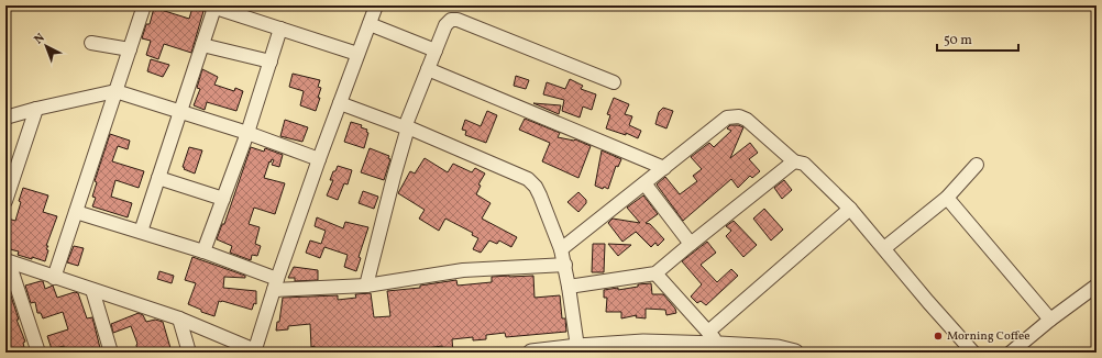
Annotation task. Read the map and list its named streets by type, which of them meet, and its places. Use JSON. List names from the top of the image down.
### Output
{
  "places": ["Morning Coffee"],
  "scale_bar": "50 m",
  "north": "top left"
}
